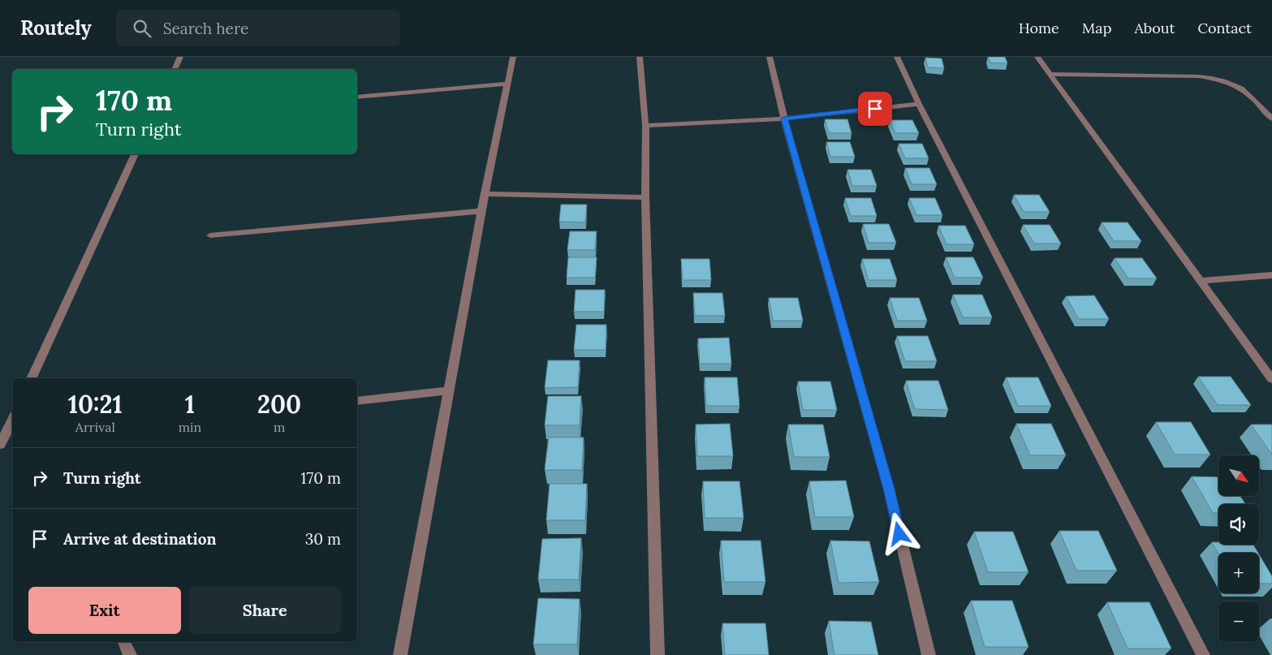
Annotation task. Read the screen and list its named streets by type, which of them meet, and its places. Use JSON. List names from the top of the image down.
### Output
{
  "north": "bottom right",
  "page": {
    "header": "Routely",
    "search": "Search here",
    "nav": [
      "Home",
      "Map",
      "About",
      "Contact"
    ],
    "turn": ["170 m", "Turn right"],
    "eta": [
      "10:21",
      "Arrival",
      "1",
      "min",
      "200",
      "m"
    ],
    "list": [
      {
        "name": "Turn right",
        "value": "170 m"
      },
      {
        "name": "Arrive at destination",
        "value": "30 m"
      }
    ],
    "map_buttons": ["+", "−"],
    "buttons": ["Exit", "Share"]
  }
}
